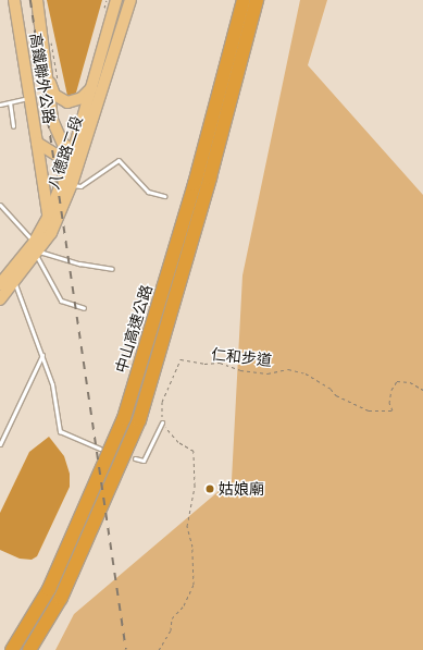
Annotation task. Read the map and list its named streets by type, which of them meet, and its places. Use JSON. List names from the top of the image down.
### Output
{
  "streets": {
    "highway": ["中山高速公路"],
    "main road": ["高鐵聯外公路", "八德路二段"],
    "path": ["仁和步道"]
  },
  "crossings": [
    ["高鐵聯外公路", "八德路二段"]
  ],
  "places": ["姑娘廟"]
}
